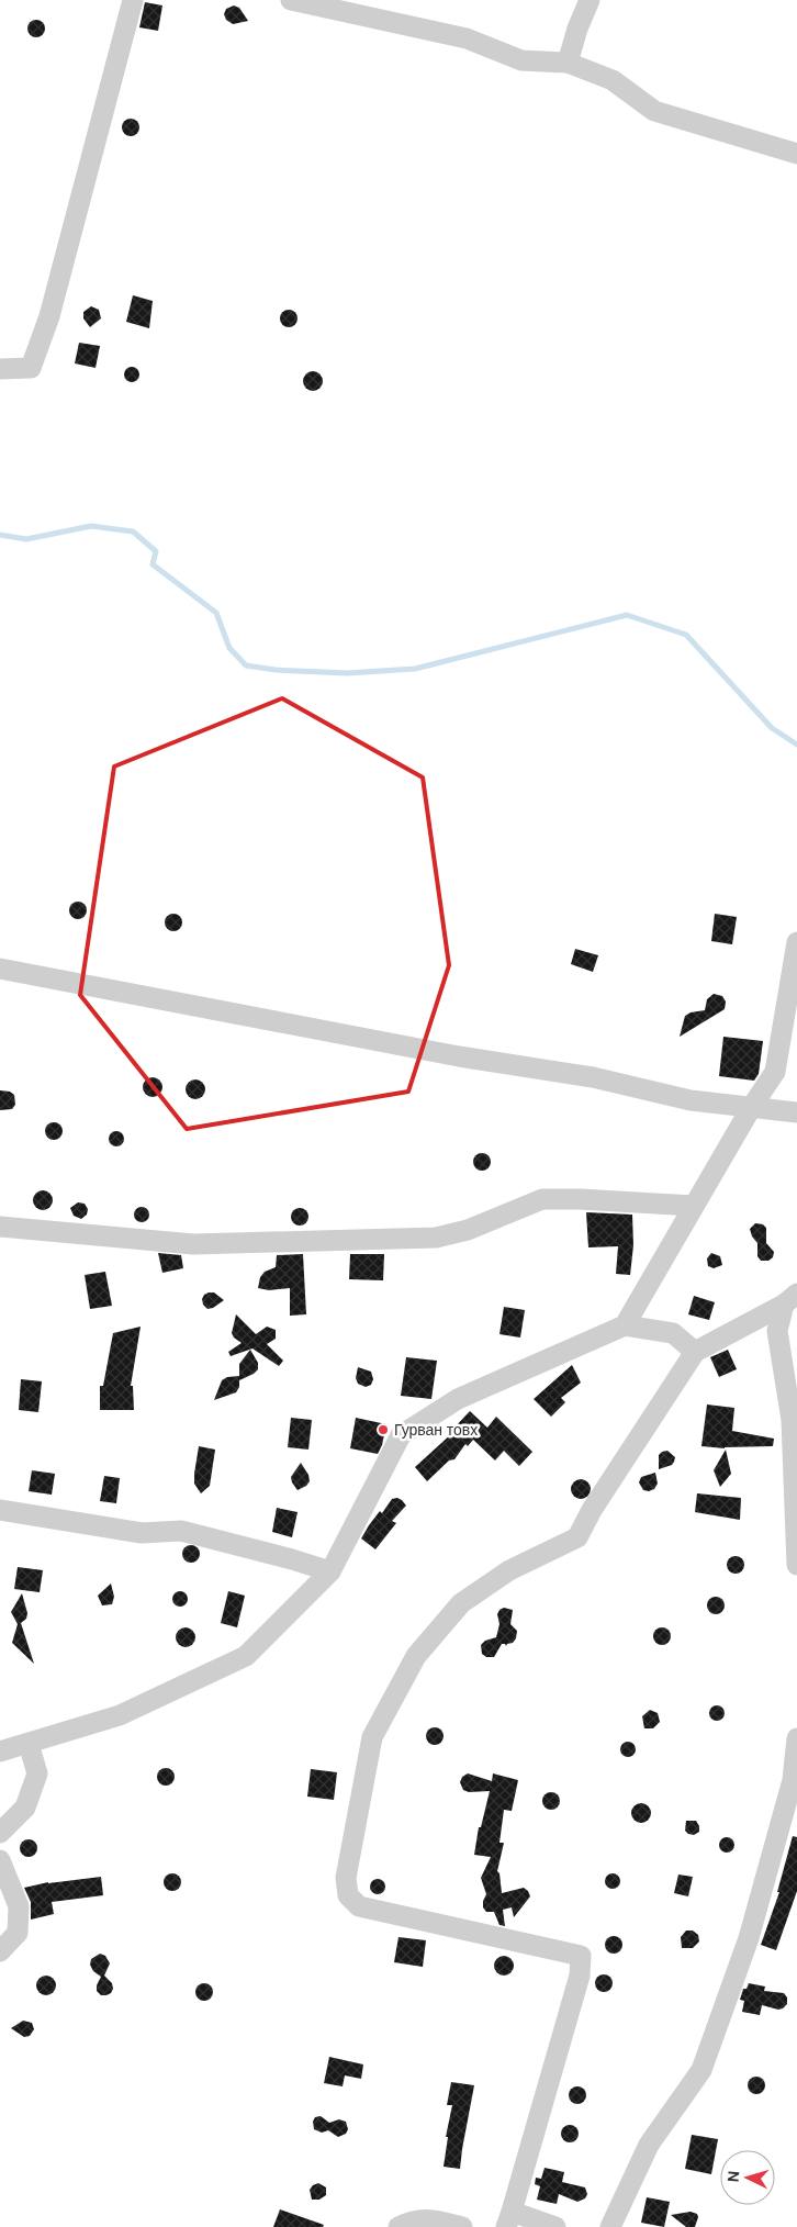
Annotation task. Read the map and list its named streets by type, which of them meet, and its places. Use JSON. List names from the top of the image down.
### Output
{
  "places": ["Гурван товх"],
  "north": "left"
}
